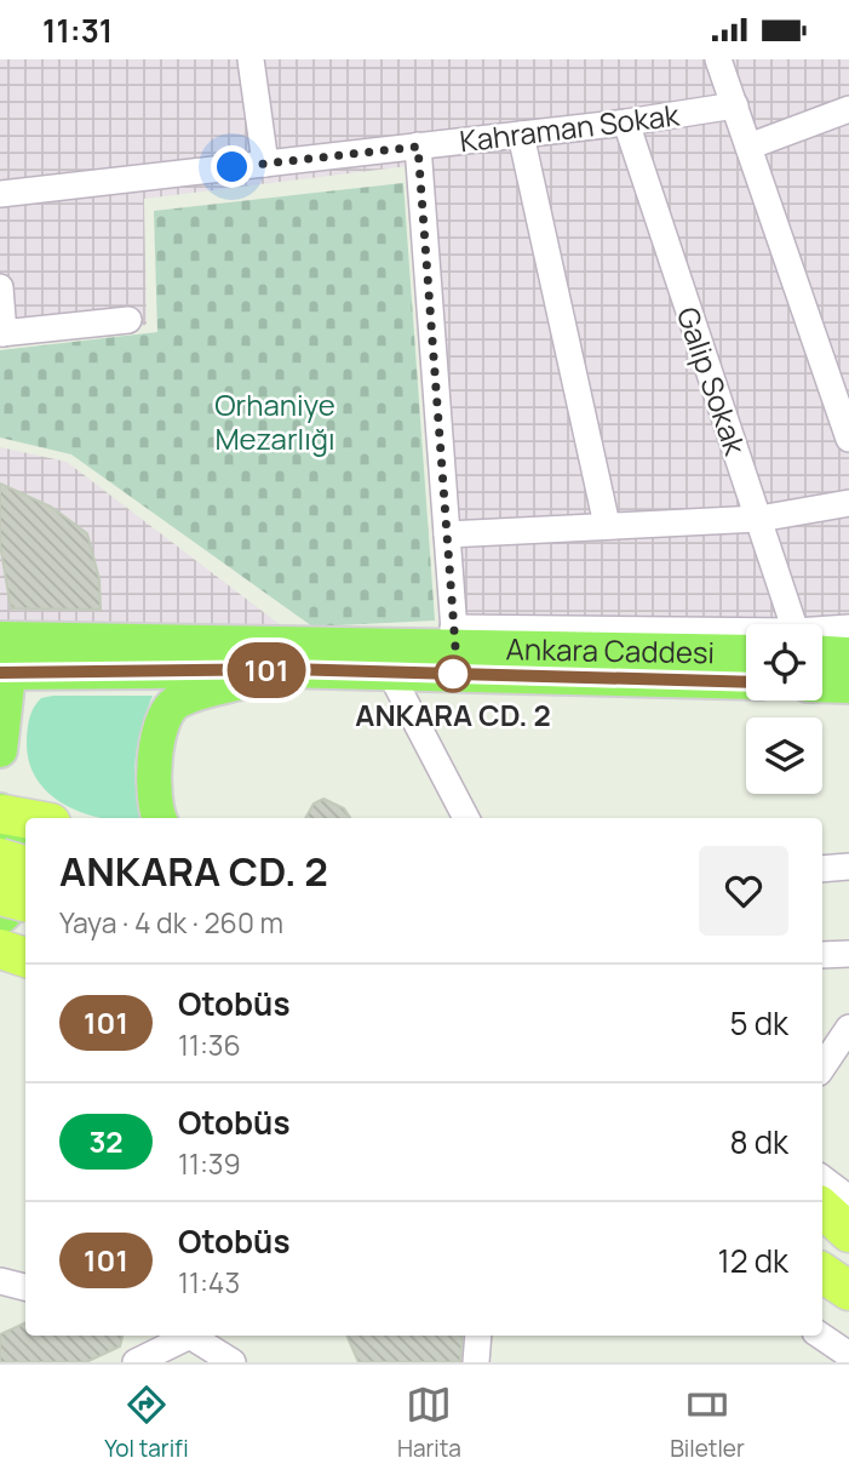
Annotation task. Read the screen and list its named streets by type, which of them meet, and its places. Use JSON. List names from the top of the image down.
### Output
{
  "streets": {
    "main road": ["Ankara Caddesi"],
    "street": ["Kahraman Sokak", "Galip Sokak"]
  },
  "crossings": [
    ["Kahraman Sokak", "Galip Sokak"]
  ],
  "parks": ["Orhaniye Mezarlığı"],
  "places": ["ANKARA CD. 2"],
  "lines": ["bus line 101"],
  "page": {
    "status": "11:31",
    "on_map": "101",
    "heading": ["ANKARA CD. 2", "Yaya · 4 dk · 260 m"],
    "list": [
      {
        "mark": "101",
        "name": "Otobüs",
        "note": "11:36",
        "value": "5 dk"
      },
      {
        "mark": "32",
        "name": "Otobüs",
        "note": "11:39",
        "value": "8 dk"
      },
      {
        "mark": "101",
        "name": "Otobüs",
        "note": "11:43",
        "value": "12 dk"
      }
    ],
    "tabs": ["Yol tarifi", "Harita", "Biletler"]
  }
}
